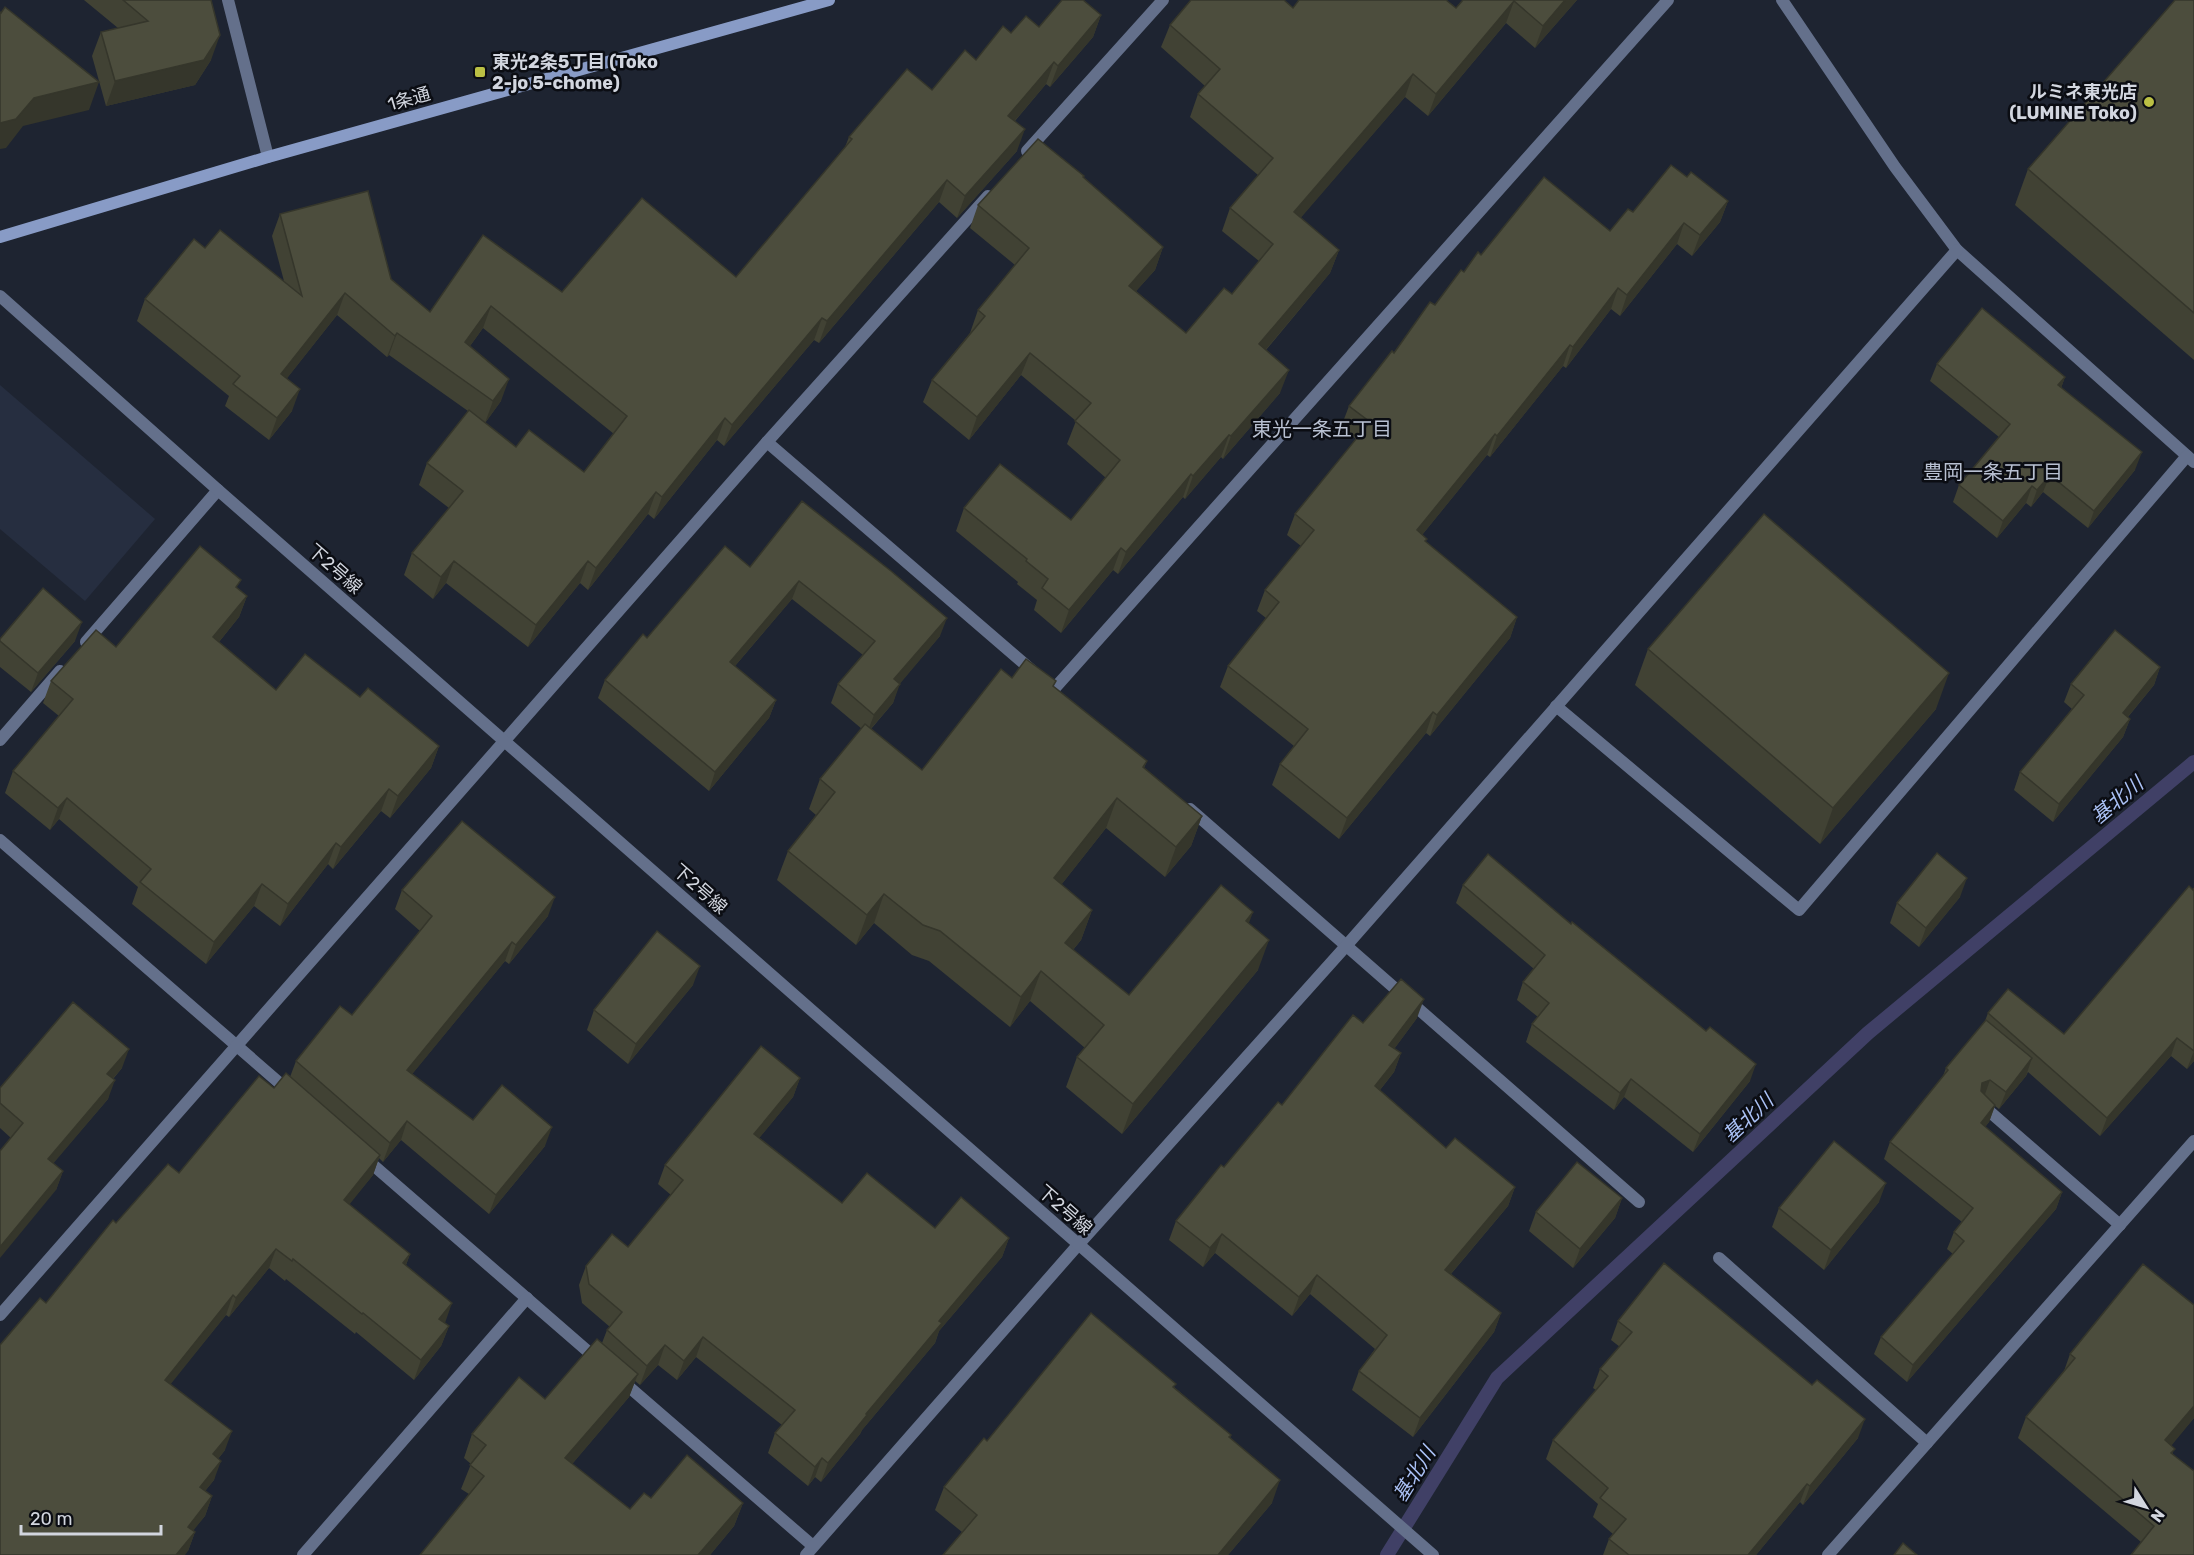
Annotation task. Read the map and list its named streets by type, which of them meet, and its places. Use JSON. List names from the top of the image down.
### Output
{
  "streets": {
    "main road": ["1条通"],
    "street": ["下2号線"]
  },
  "districts": ["東光一条五丁目", "豊岡一条五丁目"],
  "water": ["基北川"],
  "places": {
    "transit": ["東光2条5丁目 (Toko 2-jo 5-chome)"],
    "other": ["ルミネ東光店 (LUMINE Toko)"]
  },
  "scale_bar": "20 m",
  "north": "bottom right"
}
